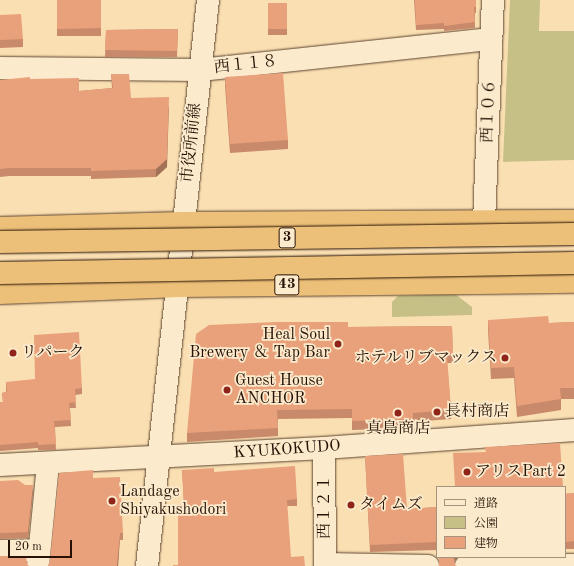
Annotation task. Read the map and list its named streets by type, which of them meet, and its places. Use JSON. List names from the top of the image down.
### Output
{
  "streets": {
    "highway": ["3", "43"],
    "street": [
      "西１１８",
      "西１０６",
      "市役所前線",
      "KYUKOKUDO",
      "西１２１"
    ]
  },
  "crossings": [
    ["西１１８", "西１０６"],
    ["西１１８", "市役所前線"],
    ["市役所前線", "43"],
    ["市役所前線", "KYUKOKUDO"],
    ["KYUKOKUDO", "西１２１"]
  ],
  "places": [
    "Heal Soul Brewery ＆ Tap Bar",
    "リパーク",
    "ホテルリブマックス",
    "Guest House ANCHOR",
    "長村商店",
    "真島商店",
    "アリスPart 2",
    "Landage Shiyakushodori",
    "タイムズ"
  ],
  "legend": ["道路", "公園", "建物"],
  "scale_bar": "20 m"
}
